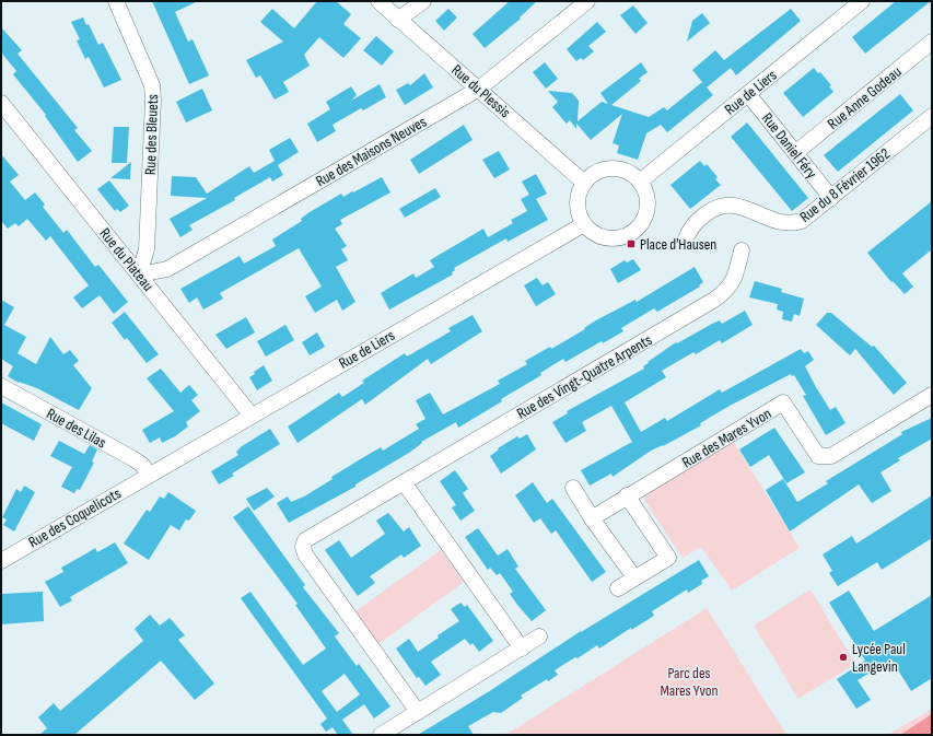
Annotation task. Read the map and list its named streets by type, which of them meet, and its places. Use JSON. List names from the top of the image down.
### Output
{
  "streets": {
    "street": [
      "Rue du Plessis",
      "Rue de Liers",
      "Rue Anne Godeau",
      "Rue des Bleuets",
      "Rue Daniel Féry",
      "Rue des Maisons Neuves",
      "Rue du 8 Février 1962",
      "Rue du Plateau",
      "Rue des Vingt-Quatre Arpents",
      "Rue des Lilas",
      "Rue des Mares Yvon",
      "Rue des Coquelicots"
    ]
  },
  "crossings": [
    ["Rue du Plessis", "Rue de Liers"],
    ["Rue du Plessis", "Rue des Maisons Neuves"],
    ["Rue de Liers", "Rue Daniel Féry"],
    ["Rue de Liers", "Rue du Plateau"],
    ["Rue de Liers", "Rue des Lilas"],
    ["Rue de Liers", "Rue des Coquelicots"],
    ["Rue Anne Godeau", "Rue Daniel Féry"],
    ["Rue des Bleuets", "Rue des Maisons Neuves"],
    ["Rue des Bleuets", "Rue du Plateau"],
    ["Rue Daniel Féry", "Rue du 8 Février 1962"],
    ["Rue des Maisons Neuves", "Rue du Plateau"],
    ["Rue des Lilas", "Rue des Coquelicots"]
  ],
  "parks": ["Parc des Mares Yvon"],
  "places": {
    "transit": ["Place d'Hausen"],
    "other": ["Lycée Paul Langevin"]
  }
}
